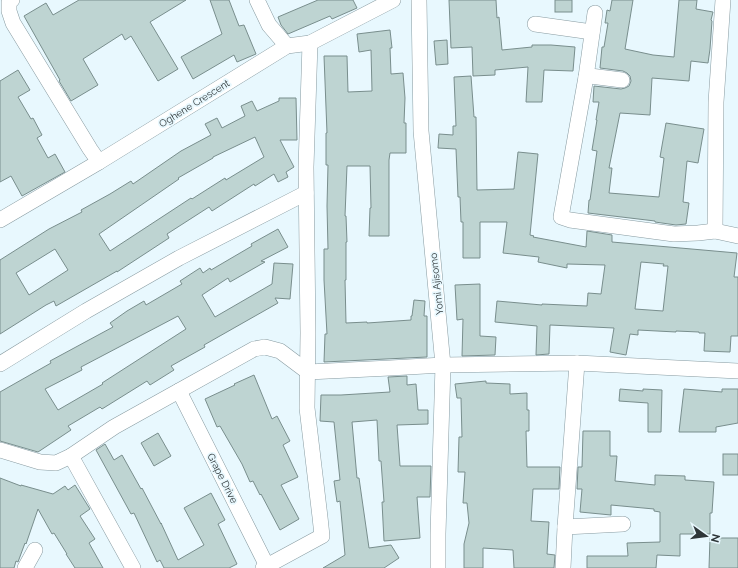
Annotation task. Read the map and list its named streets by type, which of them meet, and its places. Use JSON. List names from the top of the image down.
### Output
{
  "streets": {
    "street": ["Oghene Crescent", "Yomi Ajisomo", "Grape Drive"]
  },
  "north": "right"
}
